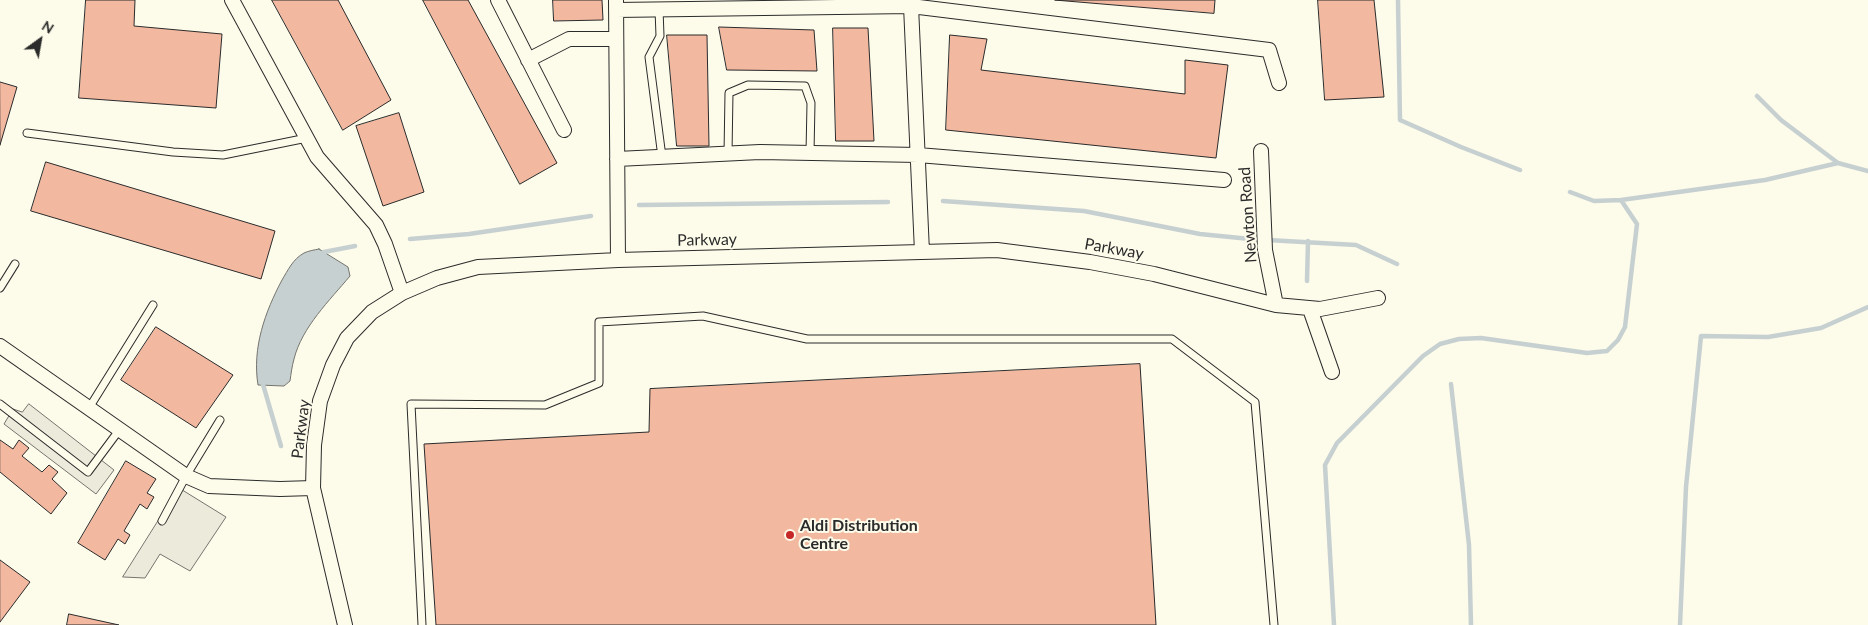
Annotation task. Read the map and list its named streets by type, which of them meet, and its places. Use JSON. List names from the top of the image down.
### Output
{
  "streets": {
    "street": ["Newton Road", "Parkway"]
  },
  "crossings": [
    ["Newton Road", "Parkway"]
  ],
  "places": ["Aldi Distribution Centre"],
  "north": "top right"
}
